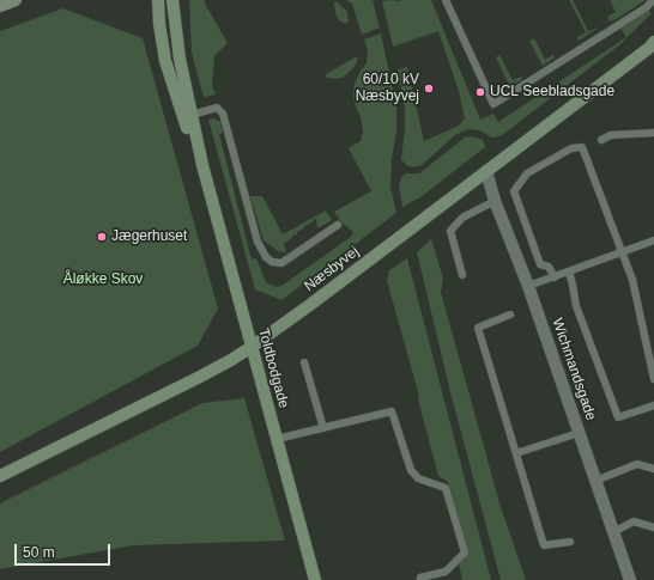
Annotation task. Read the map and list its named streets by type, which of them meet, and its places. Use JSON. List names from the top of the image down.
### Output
{
  "streets": {
    "street": ["Næsbyvej", "Toldbodgade", "Wichmandsgade"]
  },
  "crossings": [
    ["Næsbyvej", "Toldbodgade"],
    ["Næsbyvej", "Wichmandsgade"]
  ],
  "parks": ["Åløkke Skov"],
  "places": ["60/10 kV Næsbyvej", "UCL Seebladsgade", "Jægerhuset"],
  "scale_bar": "50 m"
}
